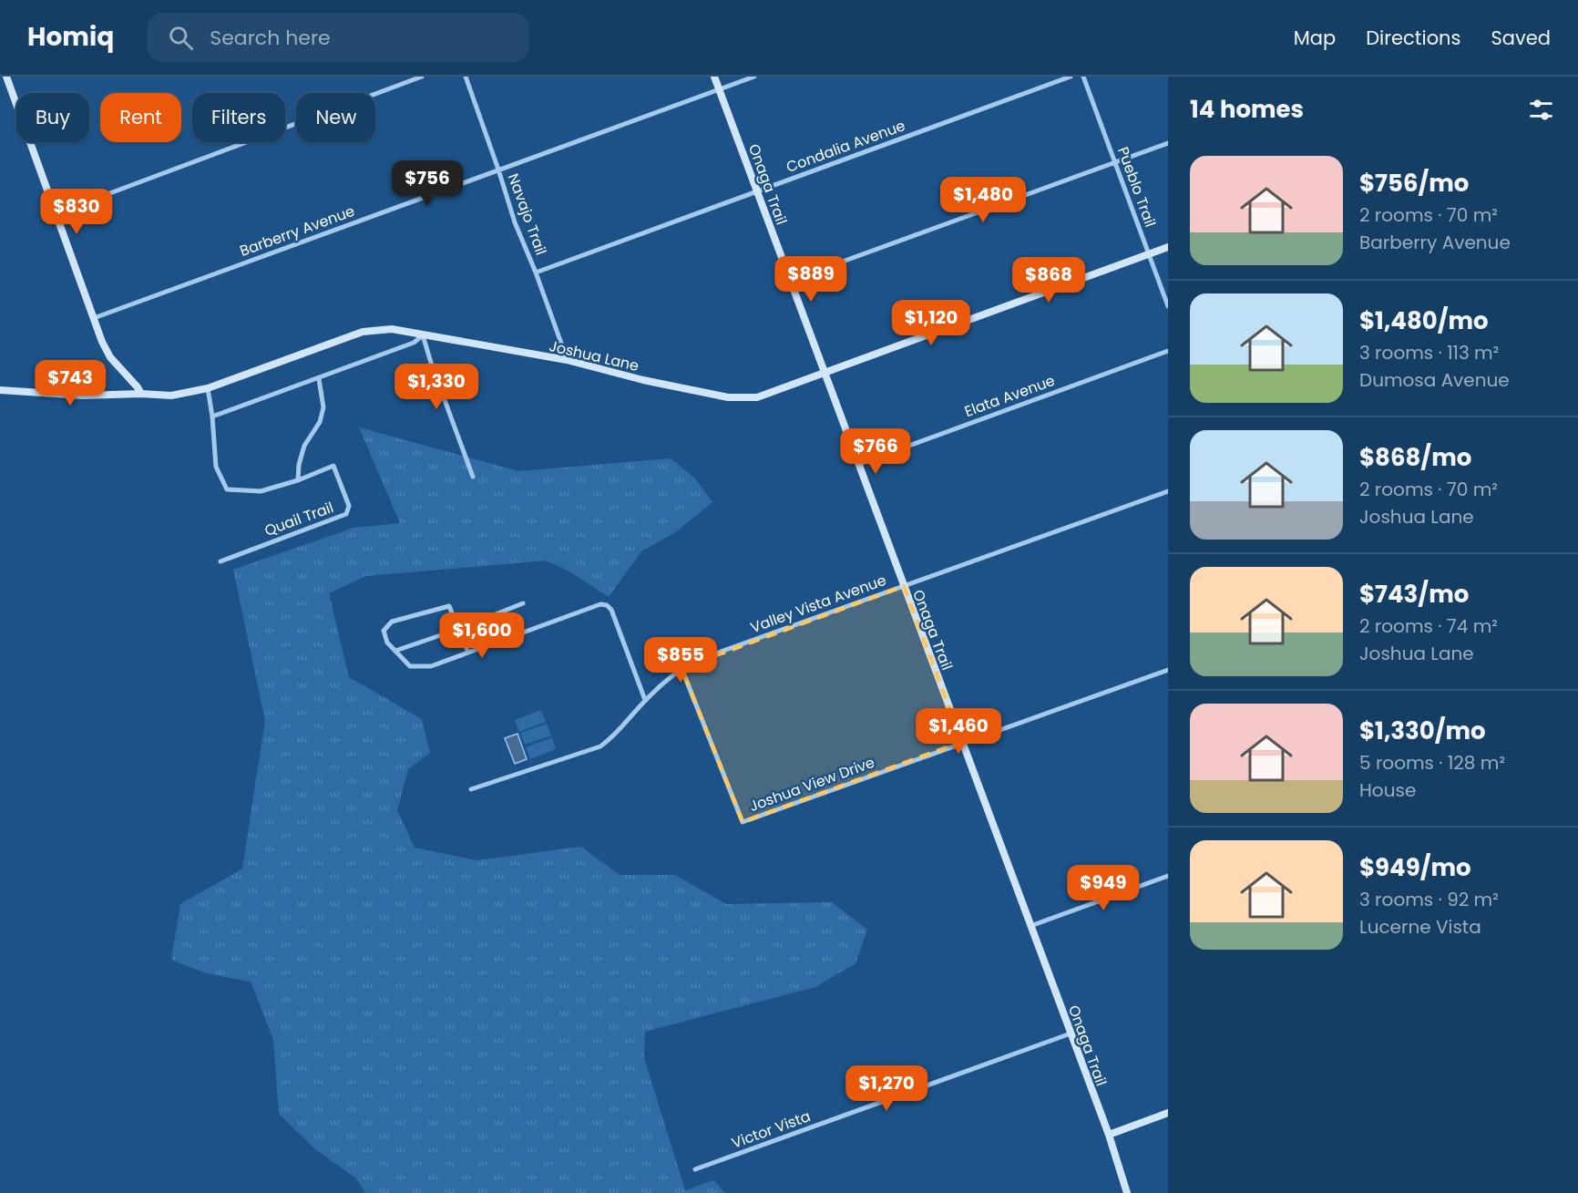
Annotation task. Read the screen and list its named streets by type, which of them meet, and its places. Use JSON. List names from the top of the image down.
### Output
{
  "streets": {
    "street": [
      "Condalia Avenue",
      "Onaga Trail",
      "Pueblo Trail",
      "Navajo Trail",
      "Barberry Avenue",
      "Joshua Lane",
      "Elata Avenue",
      "Quail Trail",
      "Valley Vista Avenue",
      "Joshua View Drive",
      "Victor Vista"
    ]
  },
  "crossings": [
    ["Condalia Avenue", "Onaga Trail"],
    ["Condalia Avenue", "Navajo Trail"],
    ["Onaga Trail", "Barberry Avenue"],
    ["Onaga Trail", "Joshua Lane"],
    ["Onaga Trail", "Elata Avenue"],
    ["Onaga Trail", "Valley Vista Avenue"],
    ["Onaga Trail", "Joshua View Drive"],
    ["Onaga Trail", "Victor Vista"],
    ["Pueblo Trail", "Joshua Lane"],
    ["Navajo Trail", "Barberry Avenue"],
    ["Navajo Trail", "Joshua Lane"],
    ["Valley Vista Avenue", "Joshua View Drive"]
  ],
  "page": {
    "header": "Homiq",
    "search": "Search here",
    "nav": ["Map", "Directions", "Saved"],
    "heading": "14 homes",
    "chip": [
      "Buy",
      "Rent",
      "Filters",
      "New"
    ],
    "list": [
      {
        "name": "$756/mo",
        "note": "2 rooms · 70 m² · Barberry Avenue"
      },
      {
        "name": "$1,480/mo",
        "note": "3 rooms · 113 m² · Dumosa Avenue"
      },
      {
        "name": "$868/mo",
        "note": "2 rooms · 70 m² · Joshua Lane"
      },
      {
        "name": "$743/mo",
        "note": "2 rooms · 74 m² · Joshua Lane"
      },
      {
        "name": "$1,330/mo",
        "note": "5 rooms · 128 m² · House"
      },
      {
        "name": "$949/mo",
        "note": "3 rooms · 92 m² · Lucerne Vista"
      }
    ],
    "price": [
      "$756",
      "$1,480",
      "$830",
      "$889",
      "$868",
      "$1,120",
      "$743",
      "$1,330",
      "$766",
      "$1,600",
      "$855",
      "$1,460",
      "$949",
      "$1,270"
    ]
  }
}
